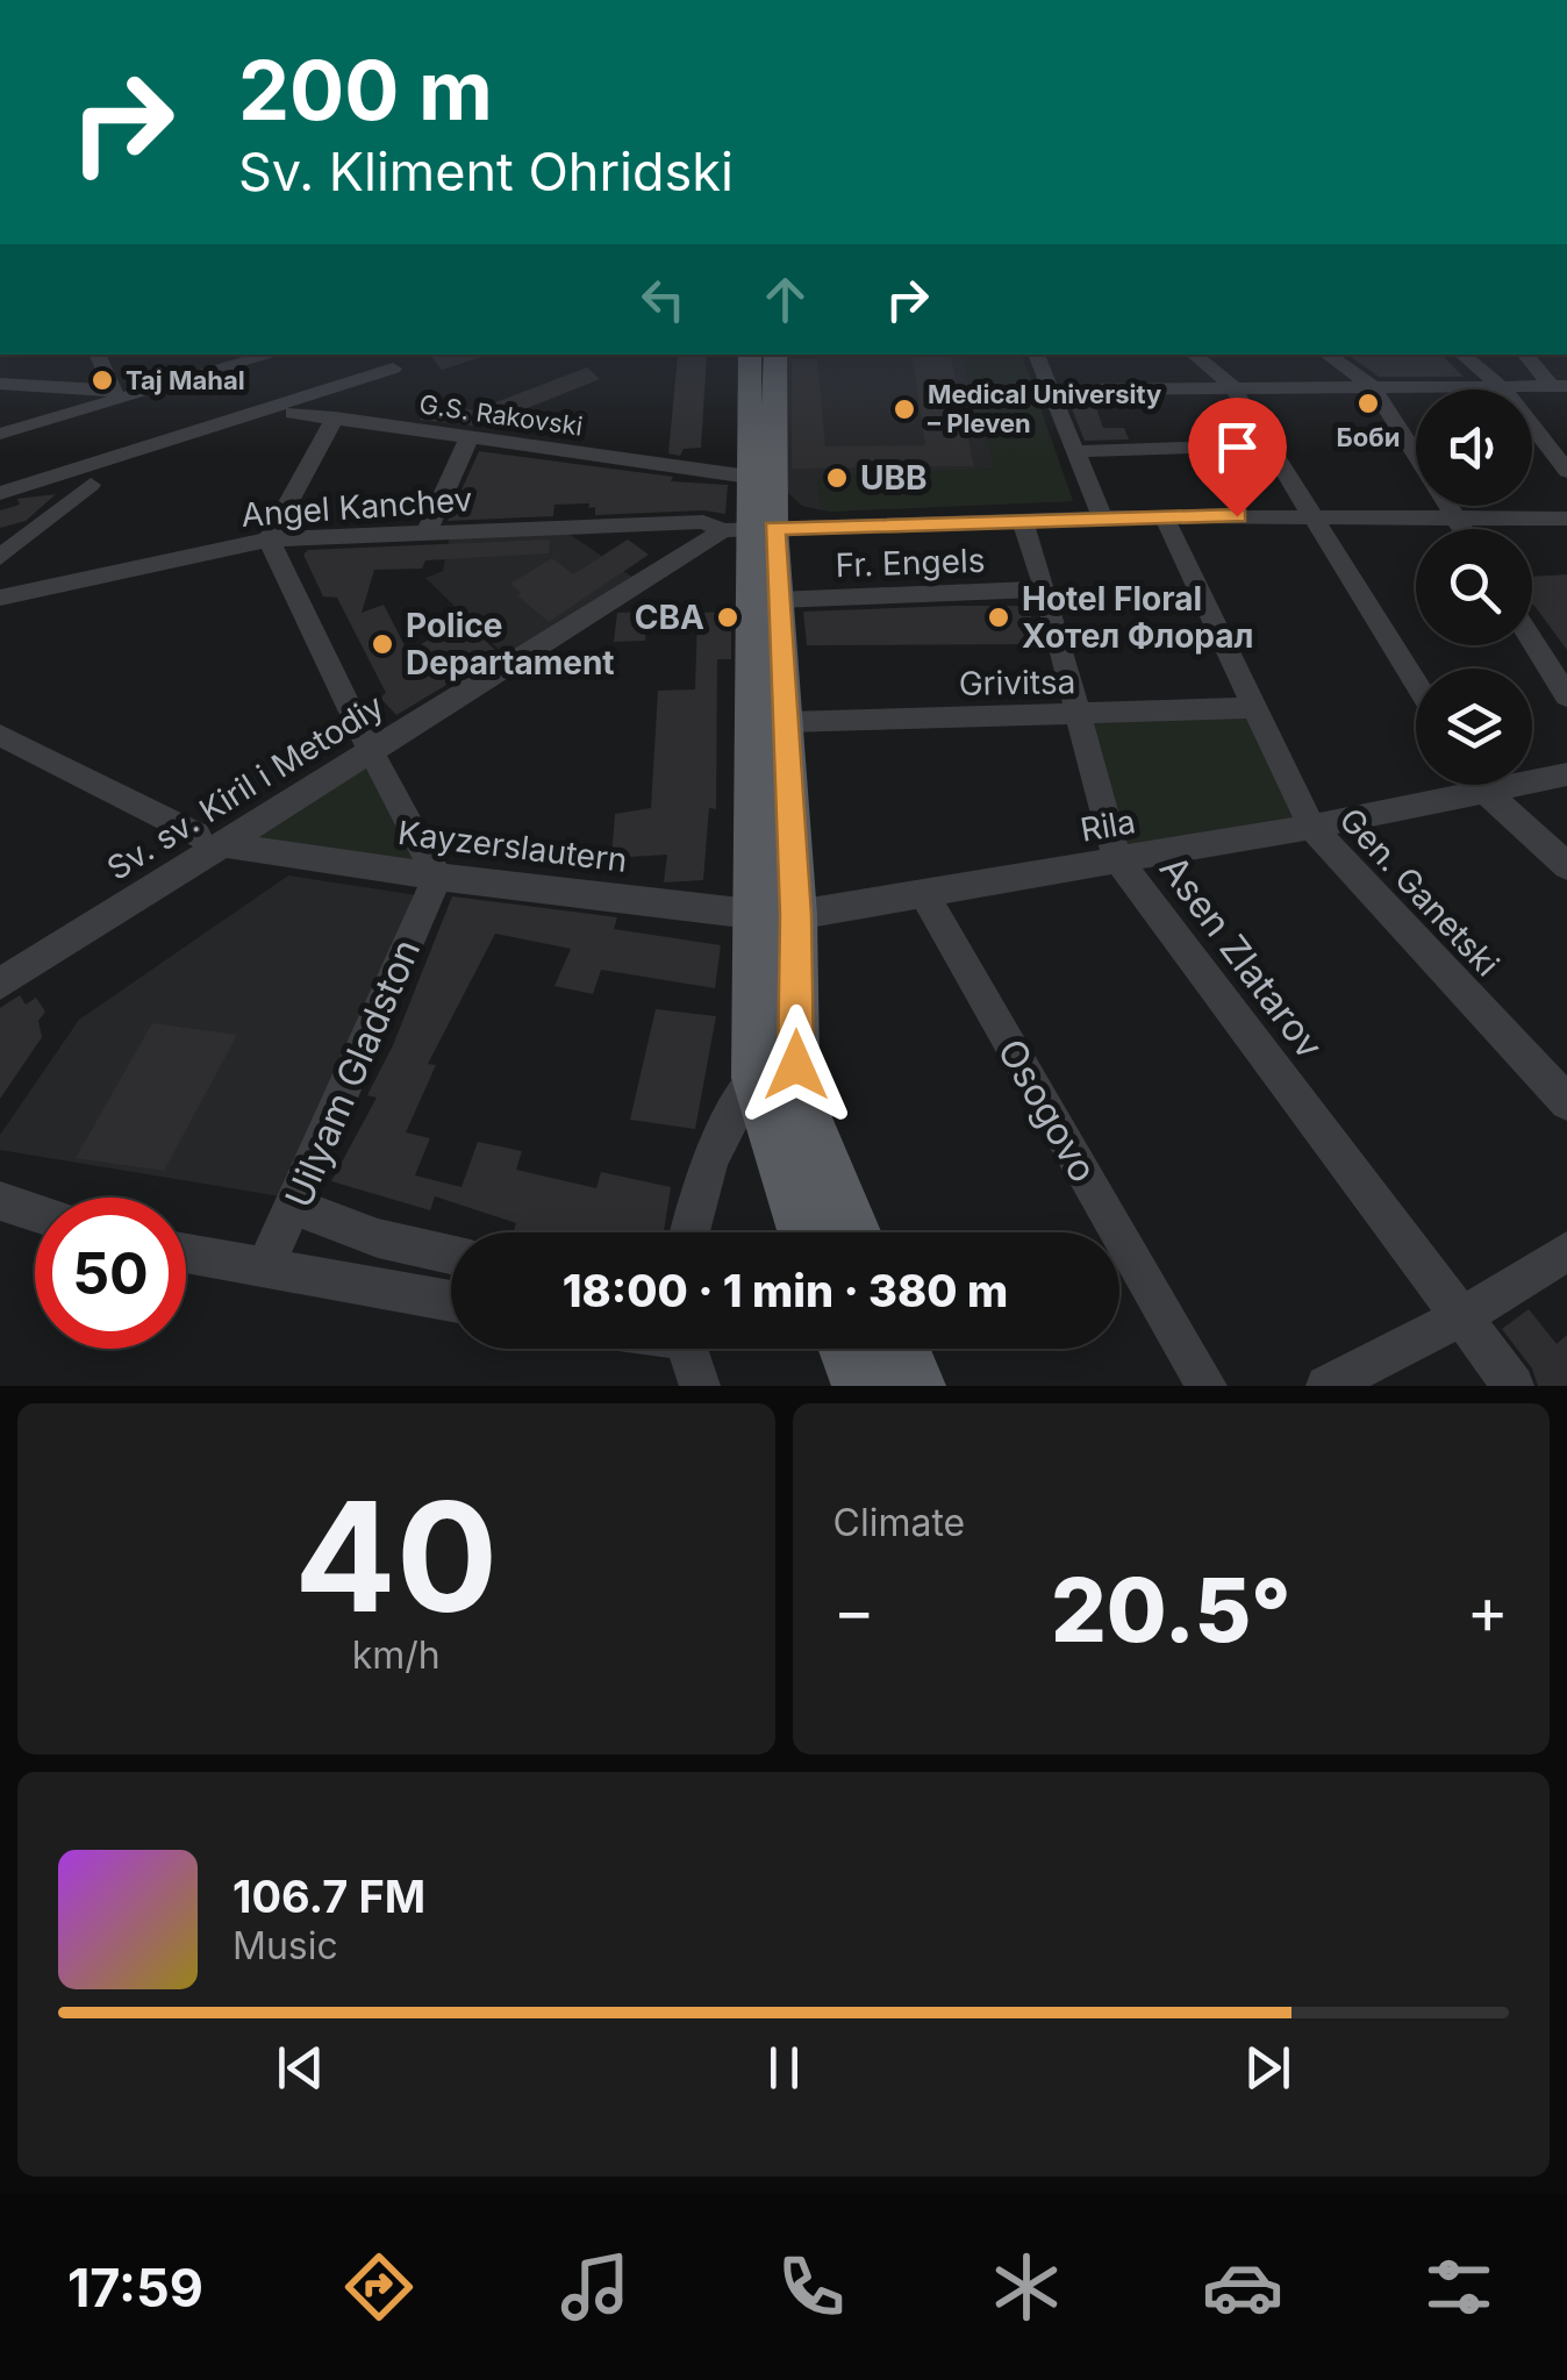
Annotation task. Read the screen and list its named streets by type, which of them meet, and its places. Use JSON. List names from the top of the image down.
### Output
{
  "streets": {
    "street": [
      "G.S. Rakovski",
      "Angel Kanchev",
      "Fr. Engels",
      "Grivitsa",
      "Sv. sv. Kiril i Metodiy",
      "Rila",
      "Kayzerslautern",
      "Gen. Ganetski",
      "Asen Zlatarov",
      "Uilyam Gladston",
      "Osogovo"
    ]
  },
  "crossings": [
    ["Angel Kanchev", "Sv. sv. Kiril i Metodiy"],
    ["Angel Kanchev", "Gen. Ganetski"],
    ["Angel Kanchev", "Asen Zlatarov"],
    ["Fr. Engels", "Asen Zlatarov"],
    ["Grivitsa", "Gen. Ganetski"],
    ["Grivitsa", "Asen Zlatarov"],
    ["Sv. sv. Kiril i Metodiy", "Kayzerslautern"],
    ["Rila", "Kayzerslautern"],
    ["Rila", "Gen. Ganetski"],
    ["Rila", "Asen Zlatarov"],
    ["Rila", "Osogovo"],
    ["Kayzerslautern", "Uilyam Gladston"]
  ],
  "places": [
    "Taj Mahal",
    "Боби",
    "Medical University – Pleven",
    "UBB",
    "CBA",
    "Hotel Floral Хотел Флорал",
    "Police Departament"
  ],
  "page": {
    "turn": ["200 m", "Sv. Kliment Ohridski"],
    "limit": "50",
    "trip": "18:00 · 1 min · 380 m",
    "tile": [
      ["40", "km/h"],
      "Climate"
    ],
    "heat": ["−", "20.5°", "+"],
    "song": ["106.7 FM", "Music"],
    "tabs": "17:59"
  }
}
